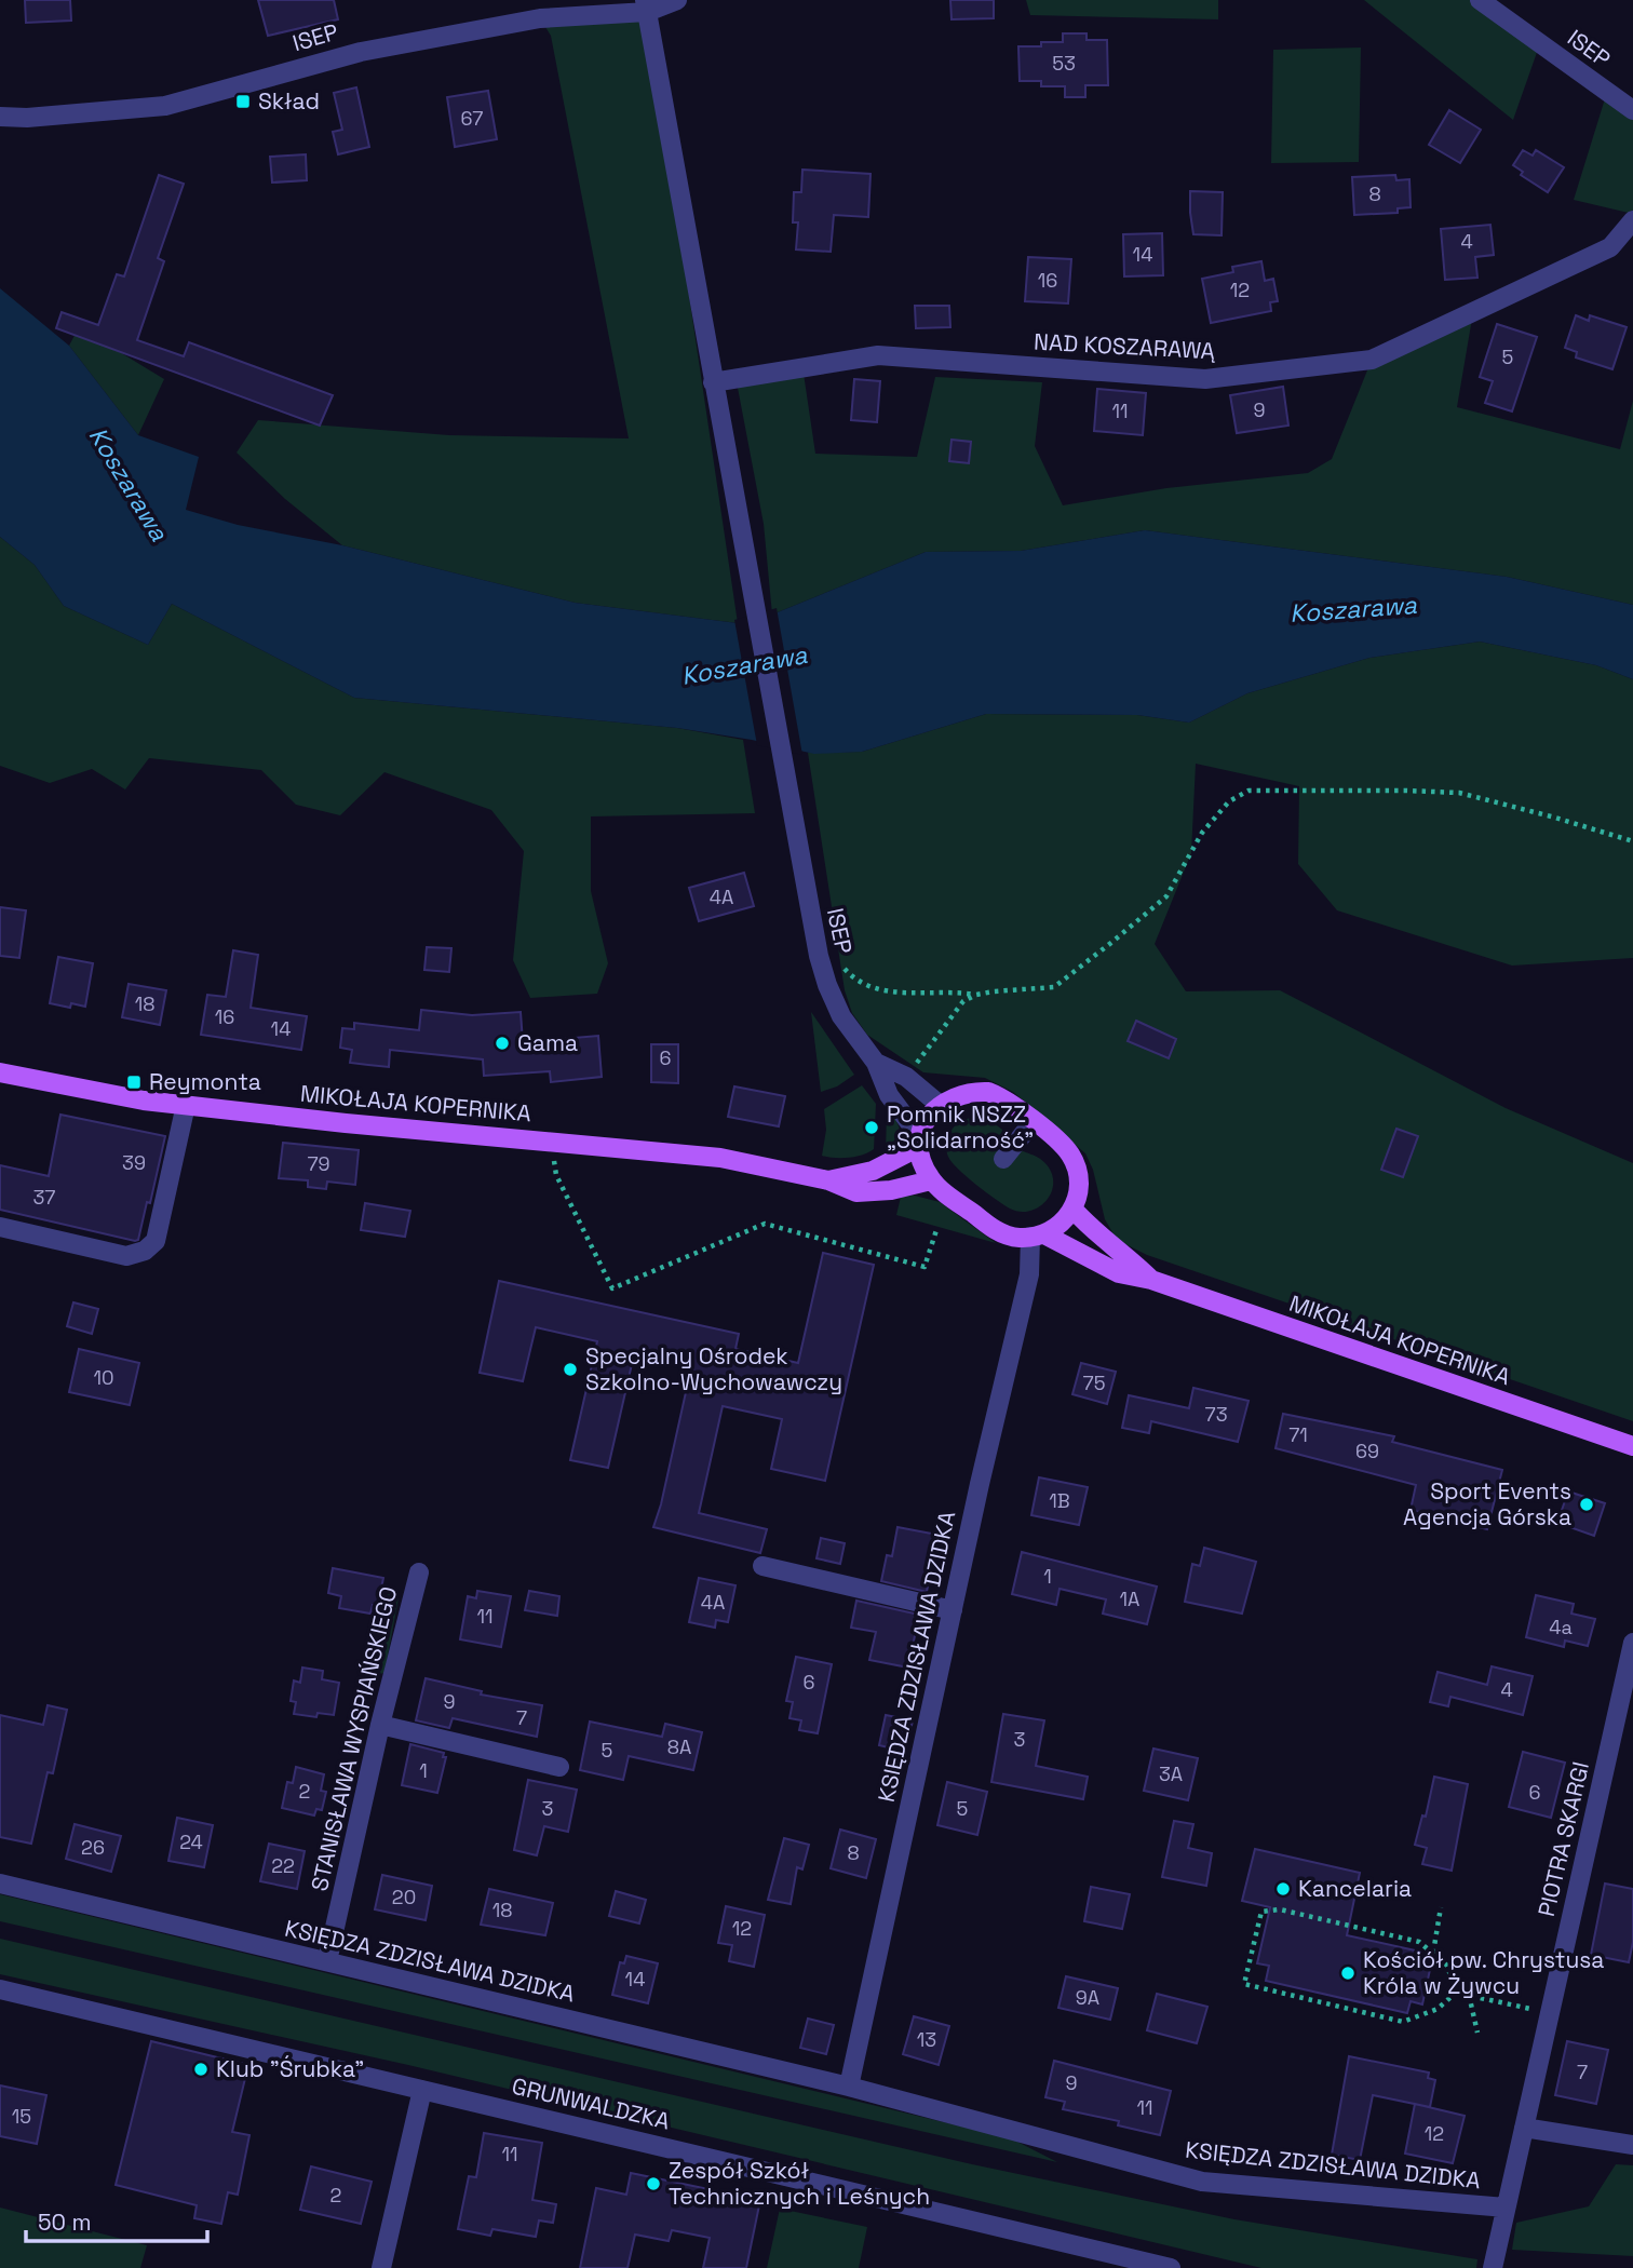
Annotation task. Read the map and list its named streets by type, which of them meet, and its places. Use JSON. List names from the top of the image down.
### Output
{
  "streets": {
    "main road": ["MIKOŁAJA KOPERNIKA"],
    "street": [
      "ISEP",
      "NAD KOSZARAWĄ",
      "KSIĘDZA ZDZISŁAWA DZIDKA",
      "STANISŁAWA WYSPIAŃSKIEGO",
      "PIOTRA SKARGI",
      "GRUNWALDZKA"
    ]
  },
  "crossings": [
    ["ISEP", "NAD KOSZARAWĄ"],
    ["ISEP", "MIKOŁAJA KOPERNIKA"],
    ["ISEP", "KSIĘDZA ZDZISŁAWA DZIDKA"],
    ["MIKOŁAJA KOPERNIKA", "KSIĘDZA ZDZISŁAWA DZIDKA"],
    ["KSIĘDZA ZDZISŁAWA DZIDKA", "STANISŁAWA WYSPIAŃSKIEGO"],
    ["KSIĘDZA ZDZISŁAWA DZIDKA", "PIOTRA SKARGI"]
  ],
  "water": ["Koszarawa"],
  "places": {
    "transit": ["Skład", "Reymonta"],
    "other": [
      "Gama",
      "Pomnik NSZZ „Solidarność”",
      "Specjalny Ośrodek Szkolno-Wychowawczy",
      "Sport Events Agencja Górska",
      "Kancelaria",
      "Kościół pw. Chrystusa Króla w Żywcu",
      "Klub \"Śrubka\"",
      "Zespół Szkół Technicznych i Leśnych"
    ]
  },
  "house_numbers": [
    "53",
    "67",
    "8",
    "4",
    "14",
    "16",
    "12",
    "5",
    "9",
    "11",
    "4A",
    "18",
    "16",
    "14",
    "6",
    "39",
    "79",
    "37",
    "10",
    "75",
    "73",
    "71",
    "69",
    "1B",
    "1",
    "1A",
    "4A",
    "11",
    "4a",
    "6",
    "4",
    "9",
    "7",
    "3",
    "8A",
    "5",
    "1",
    "3A",
    "2",
    "6",
    "3",
    "5",
    "24",
    "26",
    "8",
    "22",
    "20",
    "18",
    "12",
    "14",
    "9A",
    "13",
    "7",
    "9",
    "11",
    "15",
    "12",
    "11",
    "2"
  ],
  "scale_bar": "50 m"
}
